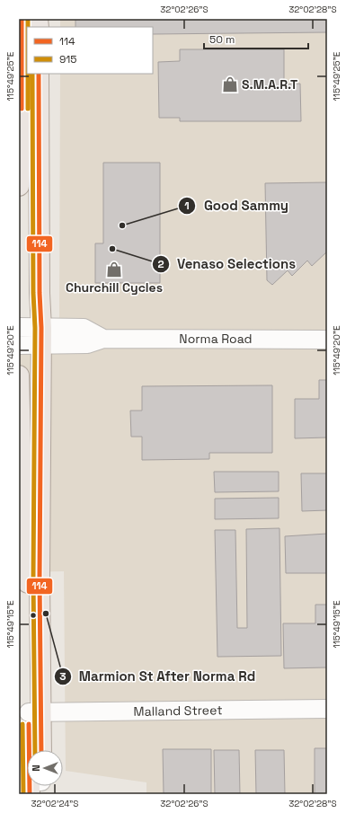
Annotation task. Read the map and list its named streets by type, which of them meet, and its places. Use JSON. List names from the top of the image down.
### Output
{
  "streets": {
    "street": ["Norma Road", "Malland Street"]
  },
  "places": {
    "shop": ["S.M.A.R.T", "Churchill Cycles"],
    "other": ["Good Sammy", "Venaso Selections", "Marmion St After Norma Rd"]
  },
  "lines": ["transit line 114", "transit line 915"],
  "legend": ["114", "915"],
  "scale_bar": "50 m",
  "north": "left",
  "coordinates": [
    "32°02'26\"S",
    "32°02'28\"S",
    "115°49'25\"E",
    "115°49'20\"E",
    "115°49'15\"E",
    "32°02'24\"S"
  ]
}
